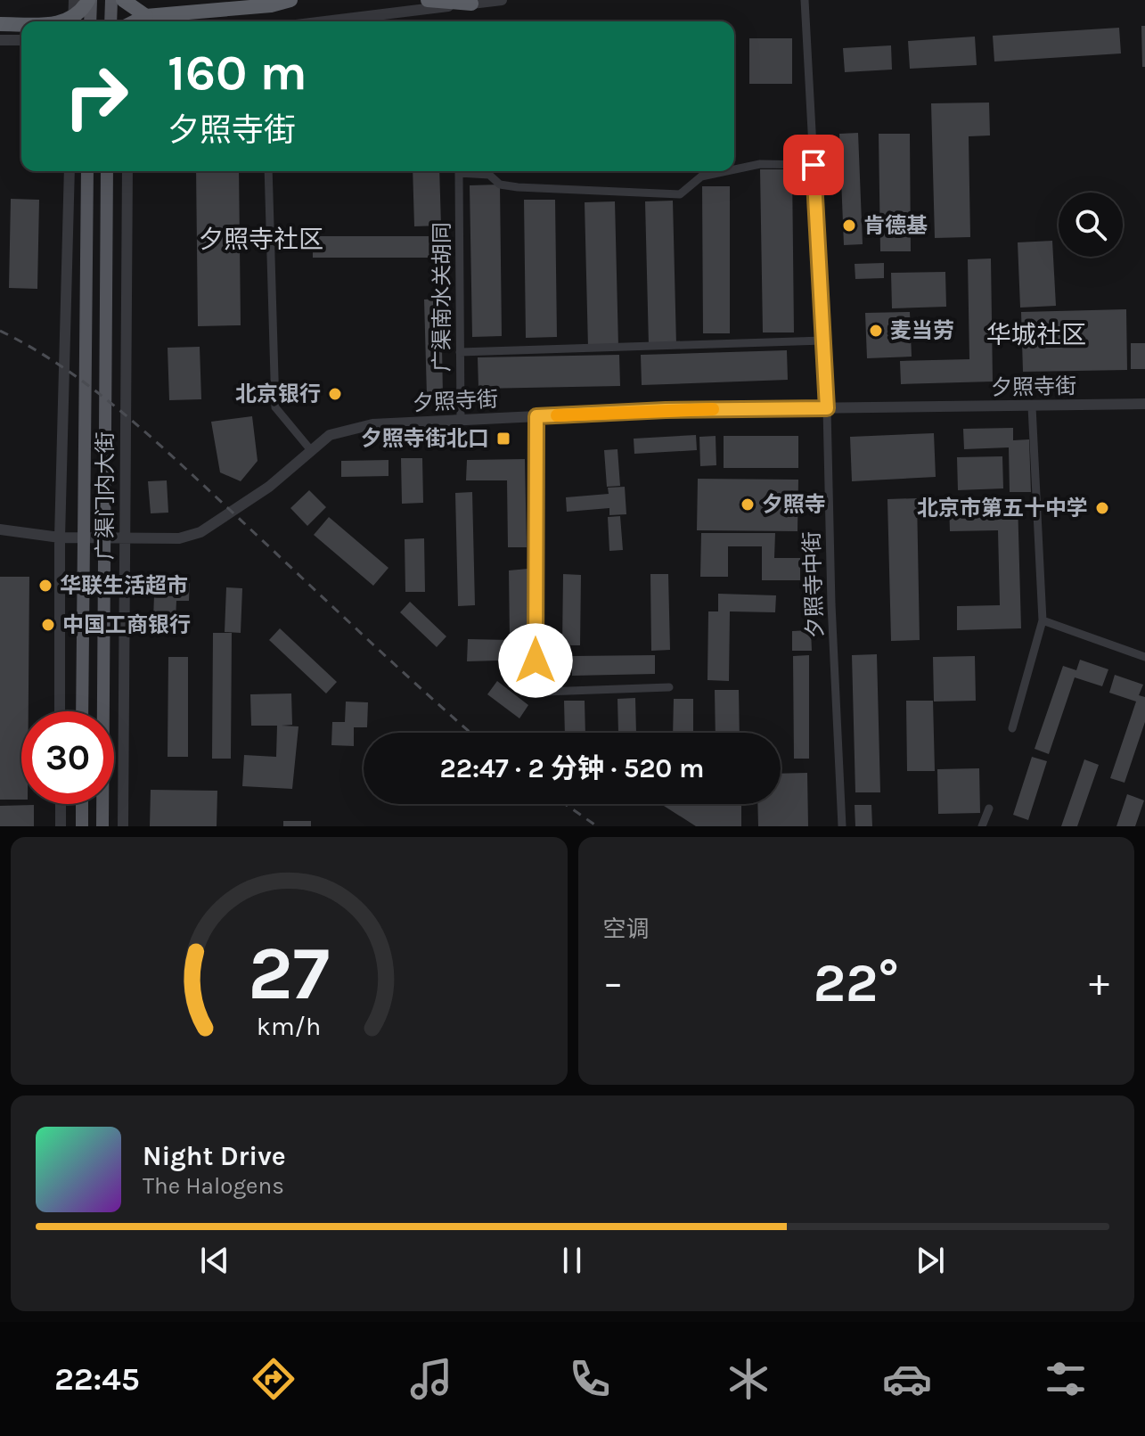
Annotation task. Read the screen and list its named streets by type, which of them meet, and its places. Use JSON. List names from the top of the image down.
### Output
{
  "streets": {
    "main road": ["广渠门内大街"],
    "street": ["广渠南水关胡同", "夕照寺街", "夕照寺中街"]
  },
  "crossings": [
    ["广渠南水关胡同", "夕照寺街"],
    ["广渠南水关胡同", "夕照寺中街"],
    ["夕照寺街", "广渠门内大街"],
    ["夕照寺街", "夕照寺中街"]
  ],
  "districts": ["夕照寺社区", "华城社区"],
  "places": {
    "other": [
      "肯德基",
      "麦当劳",
      "北京银行",
      "夕照寺",
      "北京市第五十中学",
      "华联生活超市",
      "中国工商银行"
    ],
    "transit": ["夕照寺街北口"]
  },
  "page": {
    "turn": ["160 m", "夕照寺街"],
    "limit": "30",
    "trip": "22:47 · 2 分钟 · 520 m",
    "tile": "空调",
    "heat": ["−", "22°", "+"],
    "song": ["Night Drive", "The Halogens"],
    "tabs": "22:45",
    "gauge": ["27", "km/h"]
  }
}
